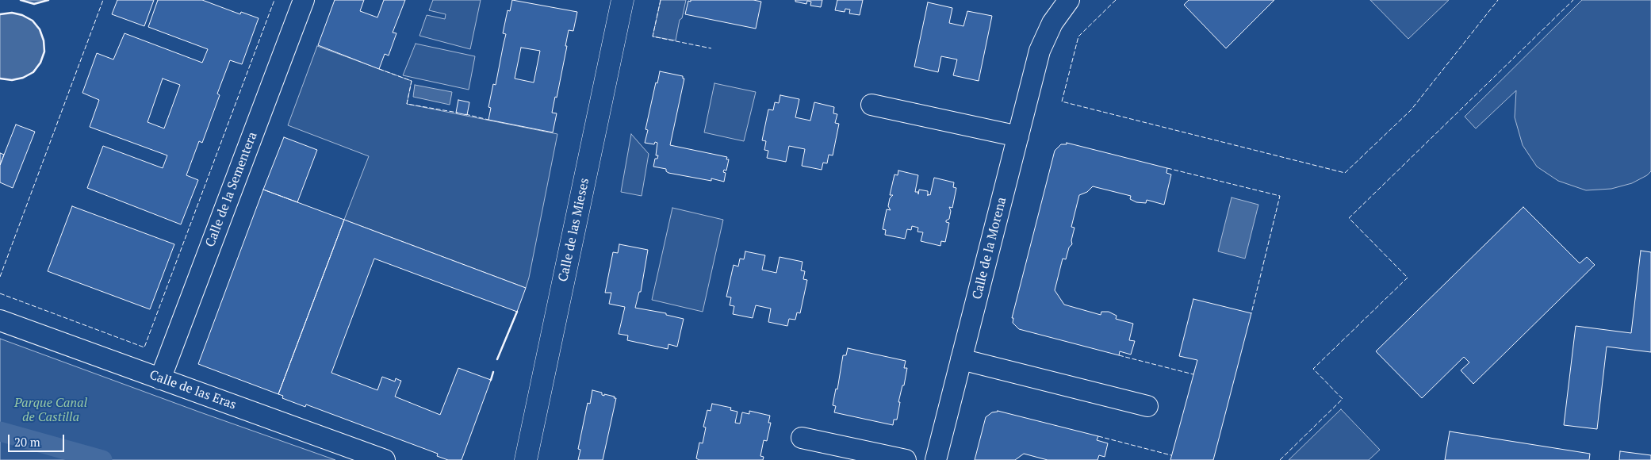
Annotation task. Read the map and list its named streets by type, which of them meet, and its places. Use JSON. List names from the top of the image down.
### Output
{
  "streets": {
    "main road": ["Calle de las Mieses"],
    "street": ["Calle de la Sementera", "Calle de la Morena", "Calle de las Eras"]
  },
  "crossings": [
    ["Calle de la Sementera", "Calle de las Eras"]
  ],
  "parks": ["Parque Canal de Castilla"],
  "scale_bar": "20 m"
}
